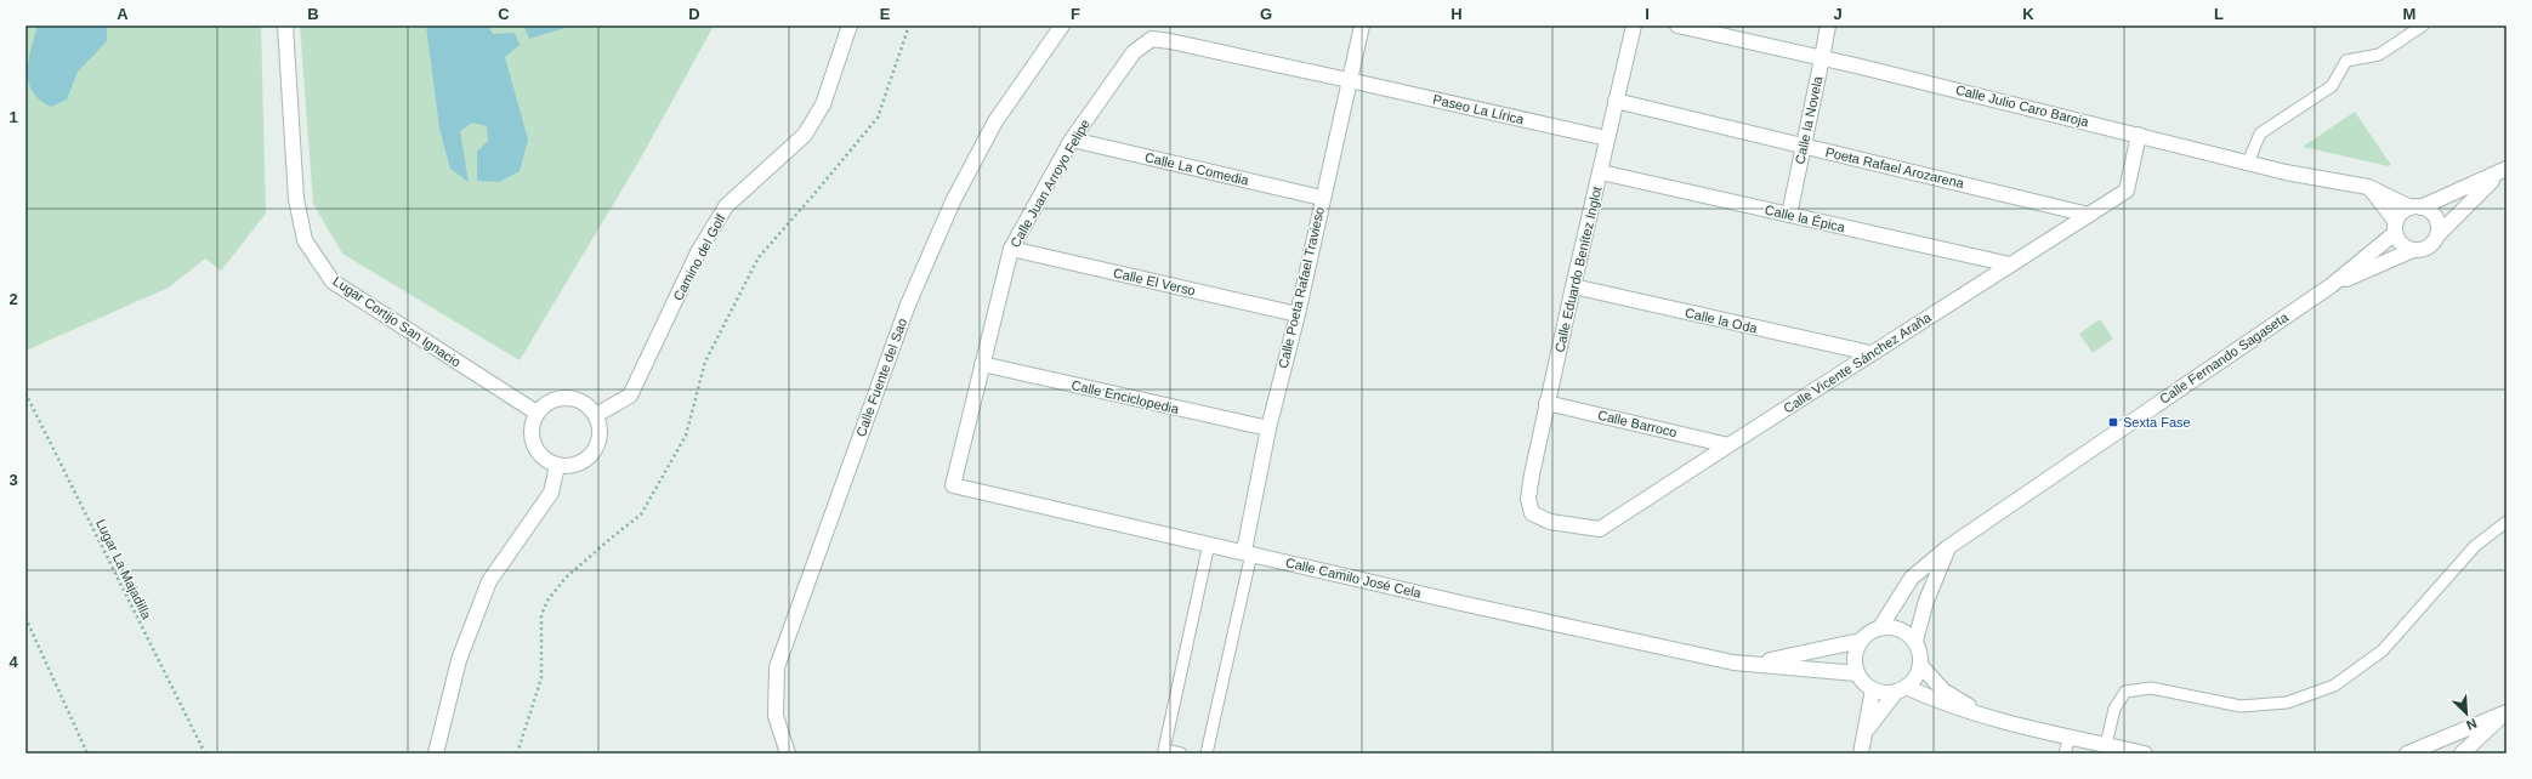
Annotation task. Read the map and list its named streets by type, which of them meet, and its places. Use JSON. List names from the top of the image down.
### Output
{
  "streets": {
    "street": [
      "Calle Julio Caro Baroja",
      "Paseo La Lírica",
      "Calle la Novela",
      "Poeta Rafael Arozarena",
      "Calle La Comedia",
      "Calle Juan Arroyo Felipe",
      "Calle la Épica",
      "Camino del Golf",
      "Calle Eduardo Benítez Inglot",
      "Calle El Verso",
      "Calle Poeta Rafael Travieso",
      "Calle la Oda",
      "Lugar Cortijo San Ignacio",
      "Calle Fernando Sagaseta",
      "Calle Vicente Sánchez Araña",
      "Calle Fuente del Sao",
      "Calle Enciclopedia",
      "Calle Barroco",
      "Calle Camilo José Cela"
    ],
    "path": ["Lugar La Majadilla"]
  },
  "crossings": [
    ["Calle Julio Caro Baroja", "Calle la Novela"],
    ["Calle Julio Caro Baroja", "Calle Fernando Sagaseta"],
    ["Calle Julio Caro Baroja", "Calle Vicente Sánchez Araña"],
    ["Paseo La Lírica", "Calle Juan Arroyo Felipe"],
    ["Paseo La Lírica", "Calle Eduardo Benítez Inglot"],
    ["Paseo La Lírica", "Calle Poeta Rafael Travieso"],
    ["Calle la Novela", "Poeta Rafael Arozarena"],
    ["Calle la Novela", "Calle la Épica"],
    ["Poeta Rafael Arozarena", "Calle Eduardo Benítez Inglot"],
    ["Poeta Rafael Arozarena", "Calle Vicente Sánchez Araña"],
    ["Calle La Comedia", "Calle Juan Arroyo Felipe"],
    ["Calle La Comedia", "Calle Poeta Rafael Travieso"],
    ["Calle Juan Arroyo Felipe", "Calle El Verso"],
    ["Calle Juan Arroyo Felipe", "Calle Poeta Rafael Travieso"],
    ["Calle Juan Arroyo Felipe", "Calle Enciclopedia"],
    ["Calle Juan Arroyo Felipe", "Calle Camilo José Cela"],
    ["Calle la Épica", "Calle Eduardo Benítez Inglot"],
    ["Calle la Épica", "Calle Vicente Sánchez Araña"],
    ["Camino del Golf", "Lugar Cortijo San Ignacio"],
    ["Calle Eduardo Benítez Inglot", "Calle la Oda"],
    ["Calle Eduardo Benítez Inglot", "Calle Vicente Sánchez Araña"],
    ["Calle Eduardo Benítez Inglot", "Calle Barroco"],
    ["Calle El Verso", "Calle Poeta Rafael Travieso"],
    ["Calle Poeta Rafael Travieso", "Calle Enciclopedia"],
    ["Calle Poeta Rafael Travieso", "Calle Camilo José Cela"],
    ["Calle la Oda", "Calle Vicente Sánchez Araña"],
    ["Calle Fernando Sagaseta", "Calle Camilo José Cela"],
    ["Calle Vicente Sánchez Araña", "Calle Barroco"]
  ],
  "places": {
    "transit": ["Sexta Fase"]
  },
  "north": "bottom right",
  "grid": {
    "columns": [
      "A",
      "B",
      "C",
      "D",
      "E",
      "F",
      "G",
      "H",
      "I",
      "J",
      "K",
      "L",
      "M"
    ],
    "rows": [
      "1",
      "2",
      "3",
      "4"
    ]
  }
}
